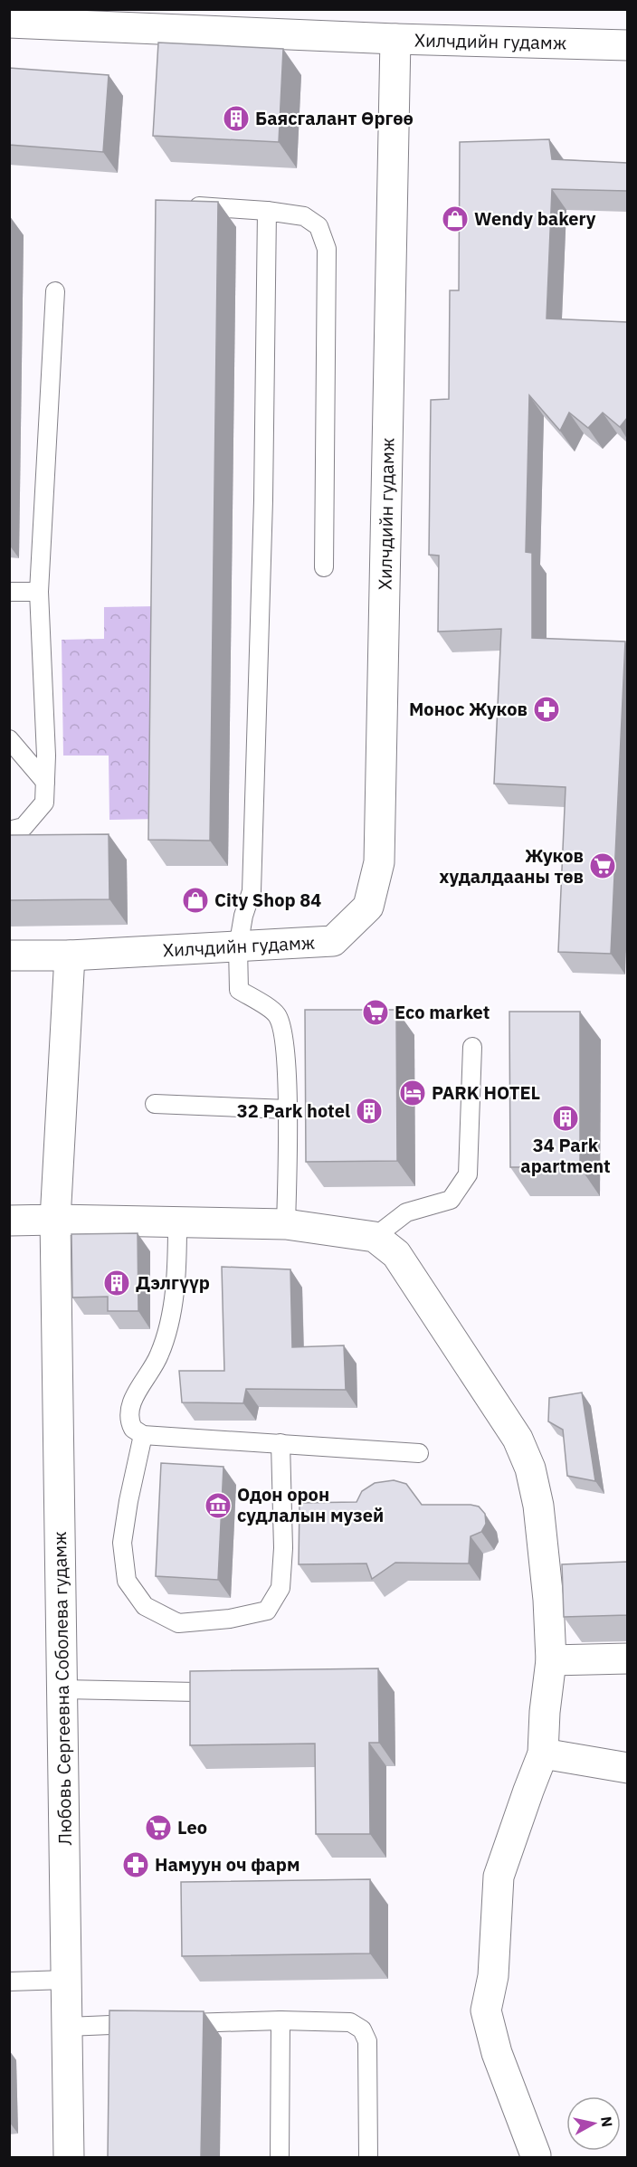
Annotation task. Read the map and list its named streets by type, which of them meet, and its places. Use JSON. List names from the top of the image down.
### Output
{
  "streets": {
    "street": ["Хилчдийн гудамж", "Любовь Сергеевна Соболева гудамж"]
  },
  "crossings": [
    ["Хилчдийн гудамж", "Любовь Сергеевна Соболева гудамж"]
  ],
  "places": {
    "building": [
      "Баясгалант Өргөө",
      "32 Park hotel",
      "34 Park apartment",
      "Дэлгүүр"
    ],
    "shop": ["Wendy bakery", "City Shop 84"],
    "pharmacy": ["Монос Жуков", "Намуун оч фарм"],
    "supermarket": ["Жуков худалдааны төв", "Eco market", "Leo"],
    "hotel": ["PARK HOTEL"],
    "museum": ["Одон орон судлалын музей"]
  },
  "north": "right"
}
